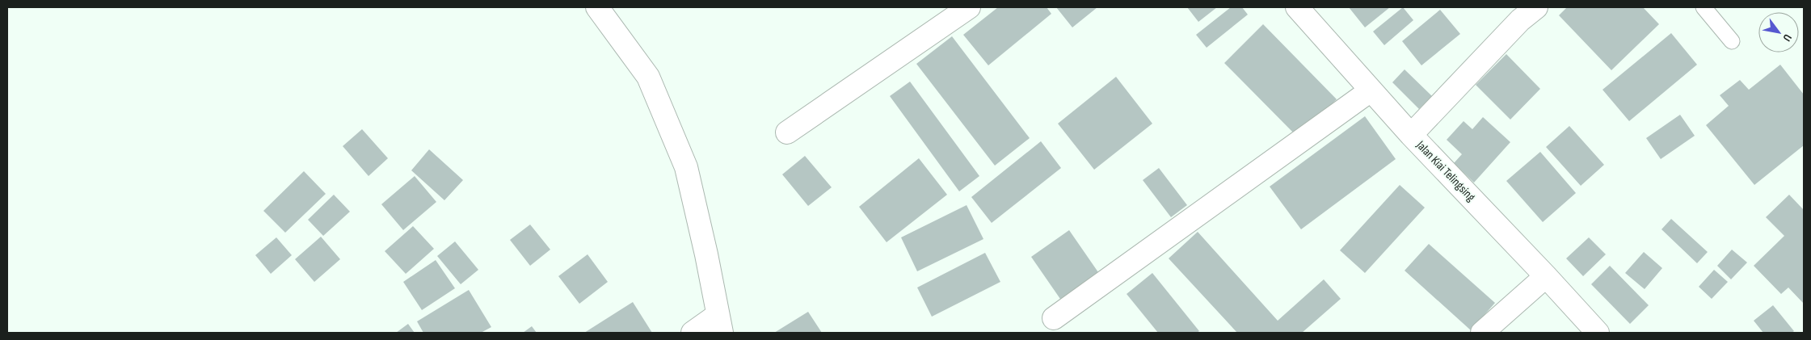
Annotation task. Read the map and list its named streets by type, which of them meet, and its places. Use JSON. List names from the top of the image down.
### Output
{
  "streets": {
    "street": ["Jalan Kiai Telingsing"]
  },
  "north": "bottom right"
}
